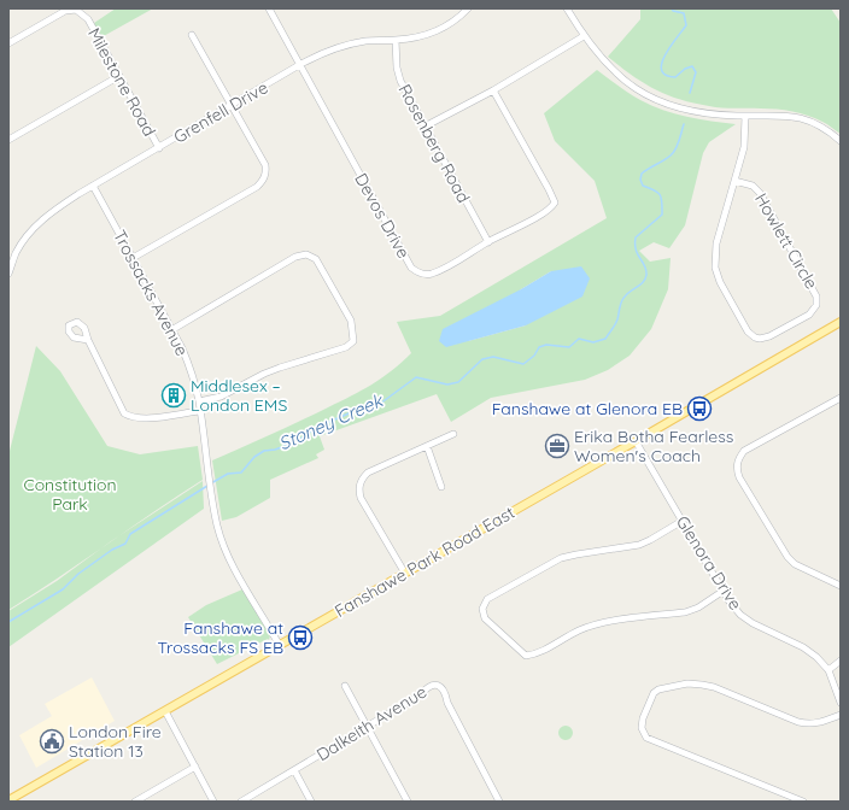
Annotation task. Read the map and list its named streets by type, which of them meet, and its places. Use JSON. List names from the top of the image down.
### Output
{
  "streets": {
    "main road": ["Fanshawe Park Road East"],
    "street": [
      "Milestone Road",
      "Grenfell Drive",
      "Rosenberg Road",
      "Devos Drive",
      "Howlett Circle",
      "Trossacks Avenue",
      "Glenora Drive",
      "Dalkeith Avenue"
    ]
  },
  "crossings": [
    ["Milestone Road", "Grenfell Drive"],
    ["Grenfell Drive", "Rosenberg Road"],
    ["Grenfell Drive", "Devos Drive"],
    ["Grenfell Drive", "Trossacks Avenue"],
    ["Rosenberg Road", "Devos Drive"],
    ["Trossacks Avenue", "Fanshawe Park Road East"],
    ["Fanshawe Park Road East", "Glenora Drive"]
  ],
  "water": ["Stoney Creek"],
  "parks": ["Constitution Park"],
  "places": {
    "building": ["Middlesex – London EMS"],
    "bus stop": ["Fanshawe at Glenora EB", "Fanshawe at Trossacks FS EB"],
    "office": ["Erika Botha Fearless Women's Coach"],
    "public building": ["London Fire Station 13"]
  }
}
